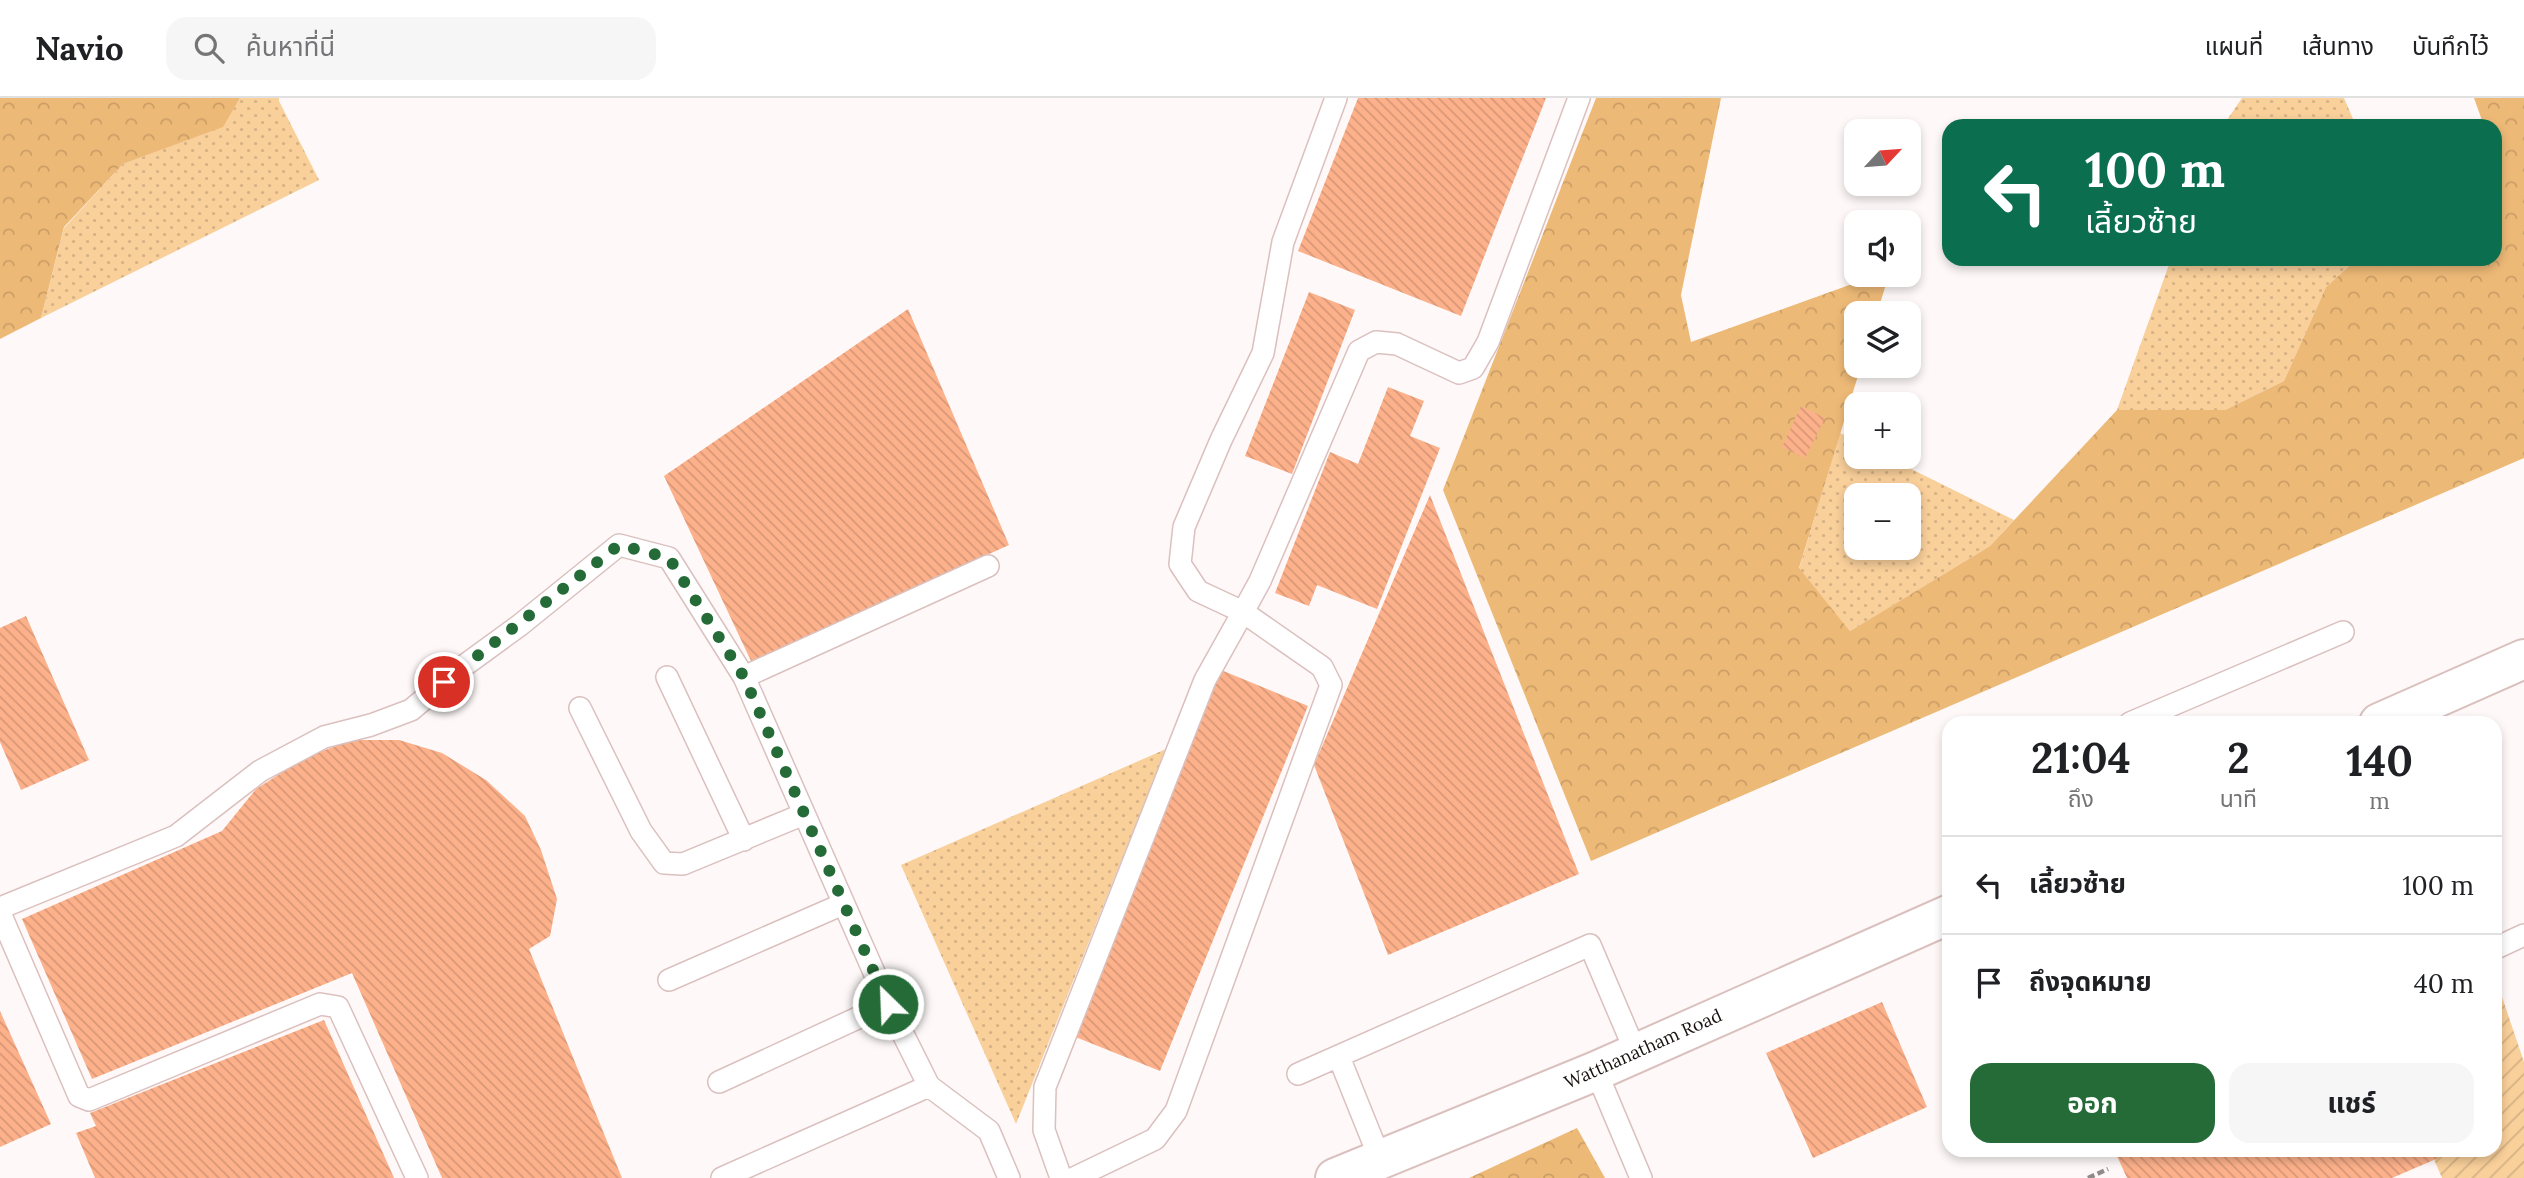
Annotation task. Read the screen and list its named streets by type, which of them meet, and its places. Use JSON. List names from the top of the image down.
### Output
{
  "streets": {
    "street": ["Watthanatham Road"]
  },
  "north": "top right",
  "page": {
    "header": "Navio",
    "search": "ค้นหาที่นี่",
    "nav": ["แผนที่", "เส้นทาง", "บันทึกไว้"],
    "map_buttons": ["+", "−"],
    "turn": ["100 m", "เลี้ยวซ้าย"],
    "eta": [
      "21:04",
      "ถึง",
      "2",
      "นาที",
      "140",
      "m"
    ],
    "list": [
      {
        "name": "เลี้ยวซ้าย",
        "value": "100 m"
      },
      {
        "name": "ถึงจุดหมาย",
        "value": "40 m"
      }
    ],
    "buttons": ["ออก", "แชร์"]
  }
}
